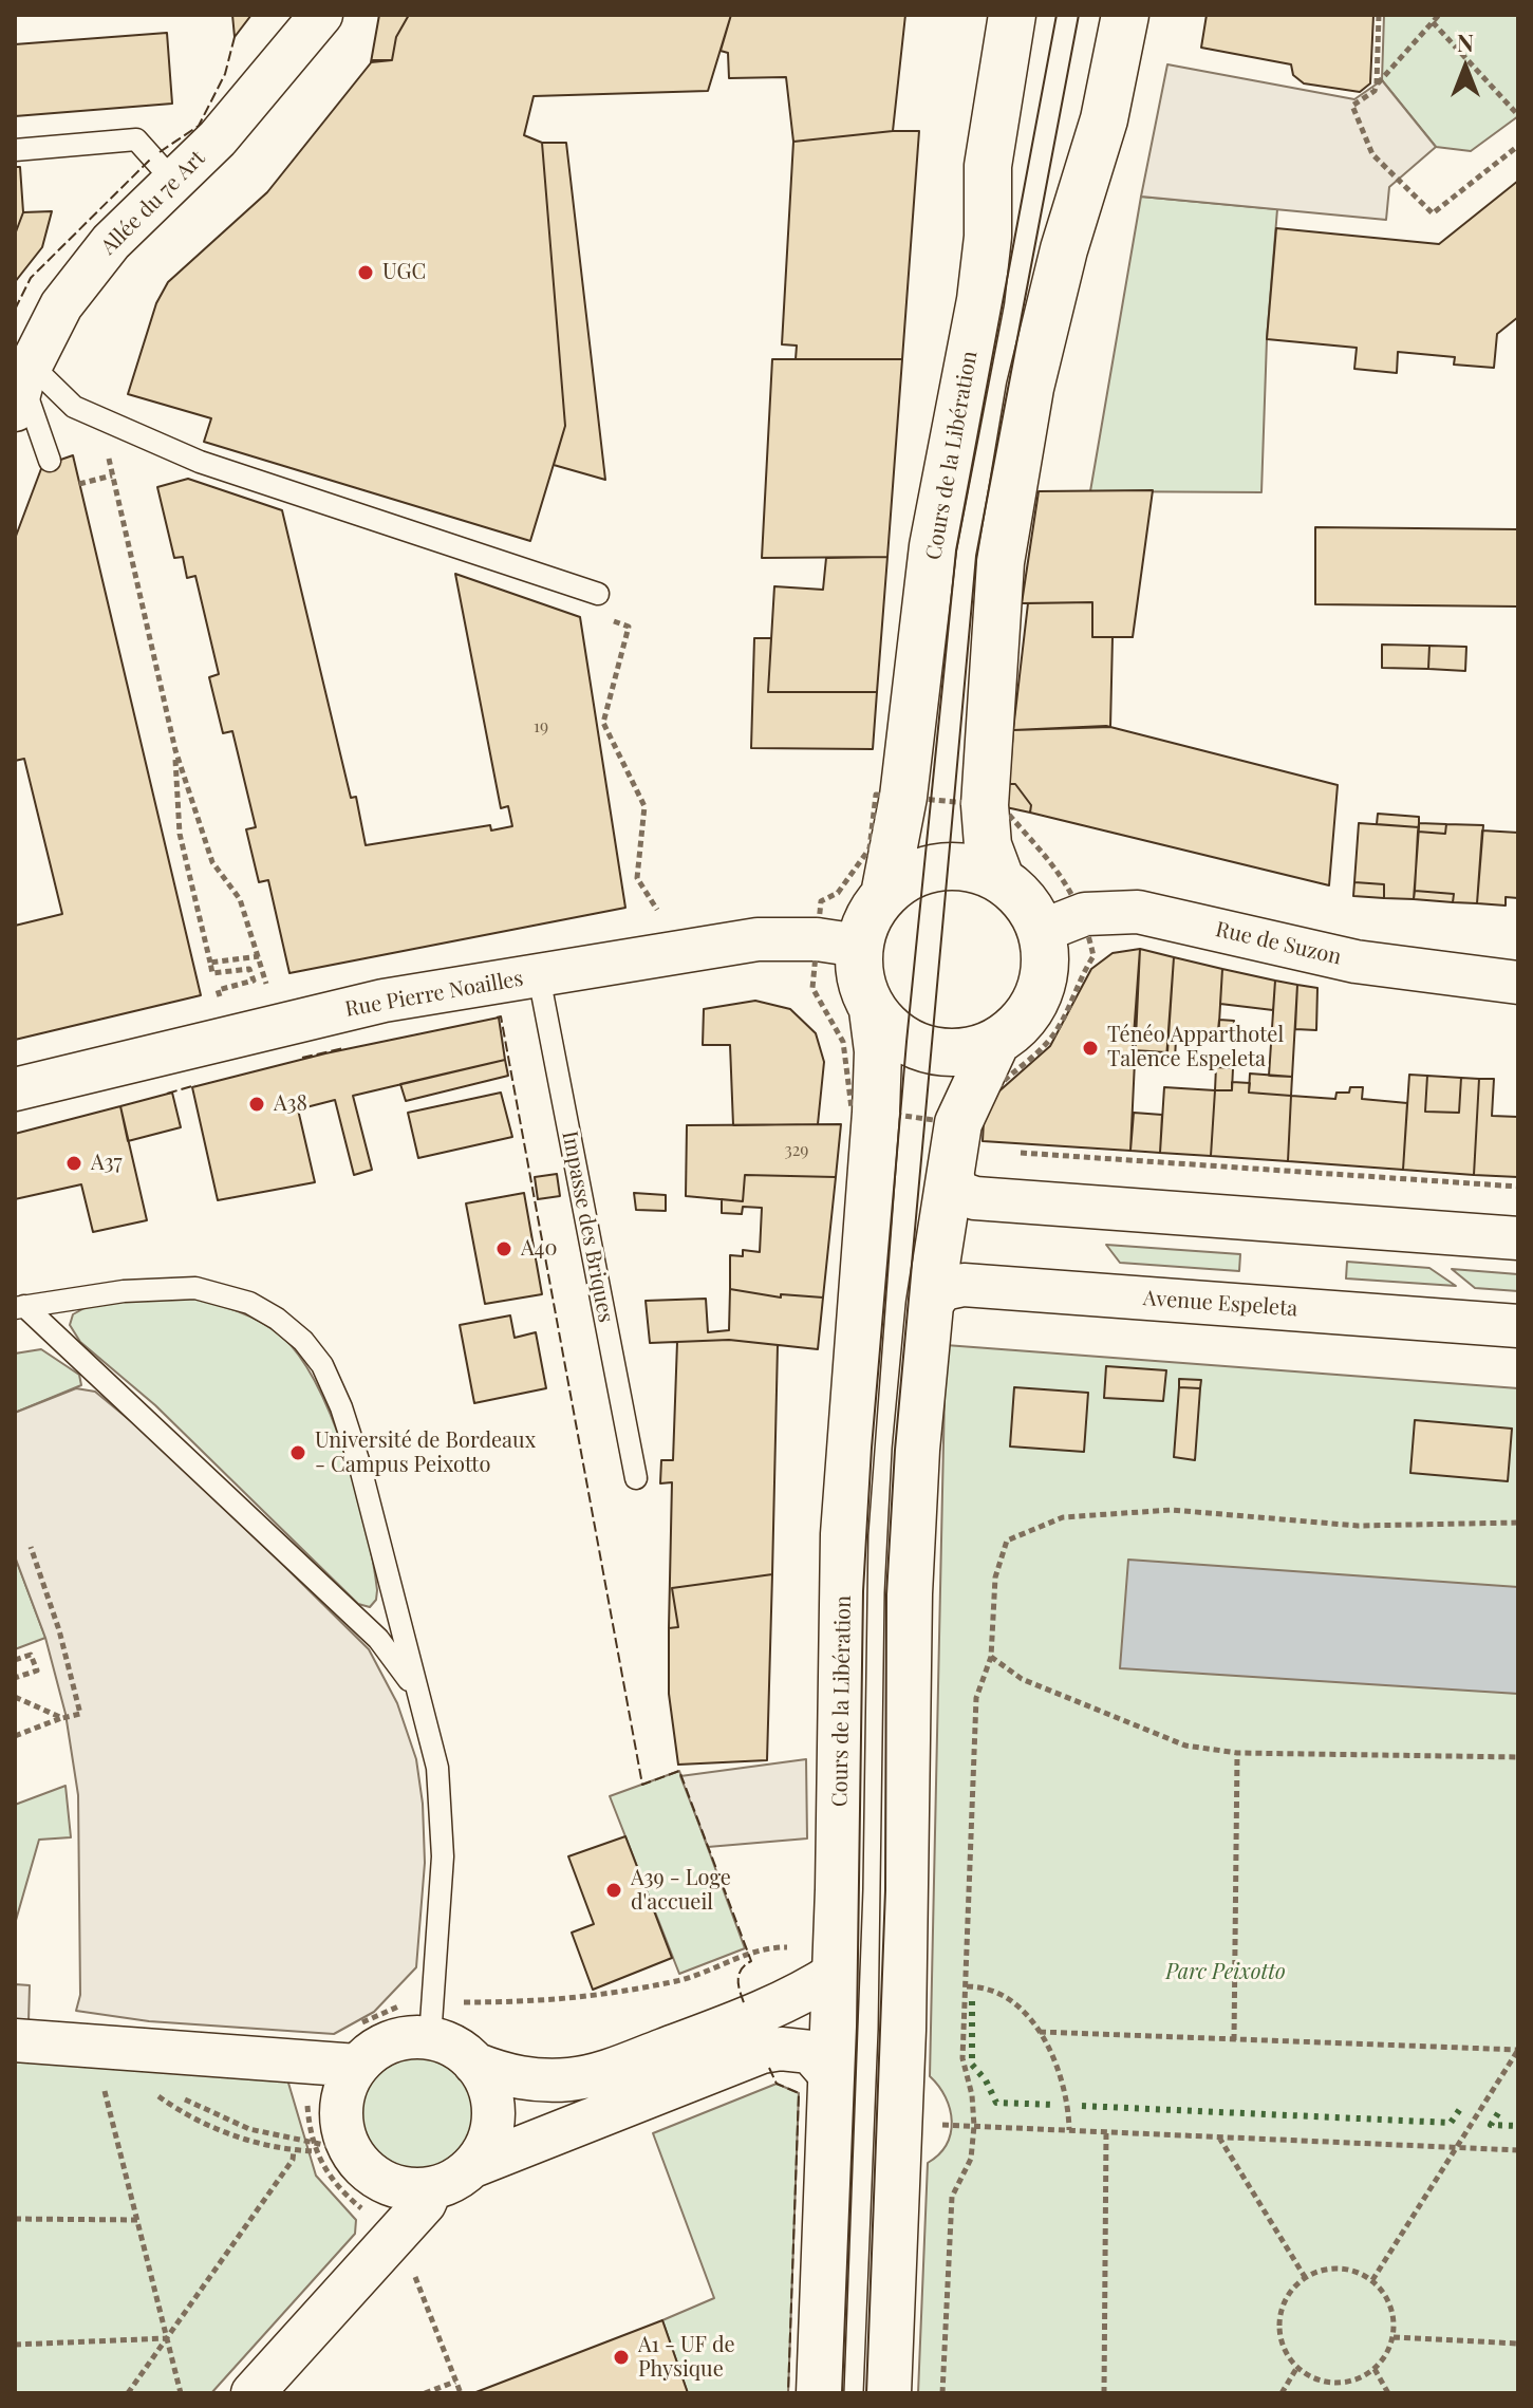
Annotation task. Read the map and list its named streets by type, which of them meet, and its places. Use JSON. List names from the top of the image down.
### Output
{
  "streets": {
    "main road": ["Cours de la Libération"],
    "street": [
      "Allée du 7e Art",
      "Rue de Suzon",
      "Rue Pierre Noailles",
      "Avenue Espeleta"
    ],
    "lane": ["Impasse des Briques"]
  },
  "crossings": [
    ["Cours de la Libération", "Rue de Suzon"],
    ["Cours de la Libération", "Rue Pierre Noailles"],
    ["Rue de Suzon", "Rue Pierre Noailles"],
    ["Rue Pierre Noailles", "Impasse des Briques"]
  ],
  "parks": ["Parc Peixotto"],
  "places": [
    "UGC",
    "Ténéo Apparthotel Talence Espeleta",
    "A38",
    "A37",
    "A40",
    "Université de Bordeaux - Campus Peixotto",
    "A39 - Loge d'accueil",
    "A1 - UF de Physique"
  ],
  "house_numbers": ["19", "329"],
  "north": "top"
}
